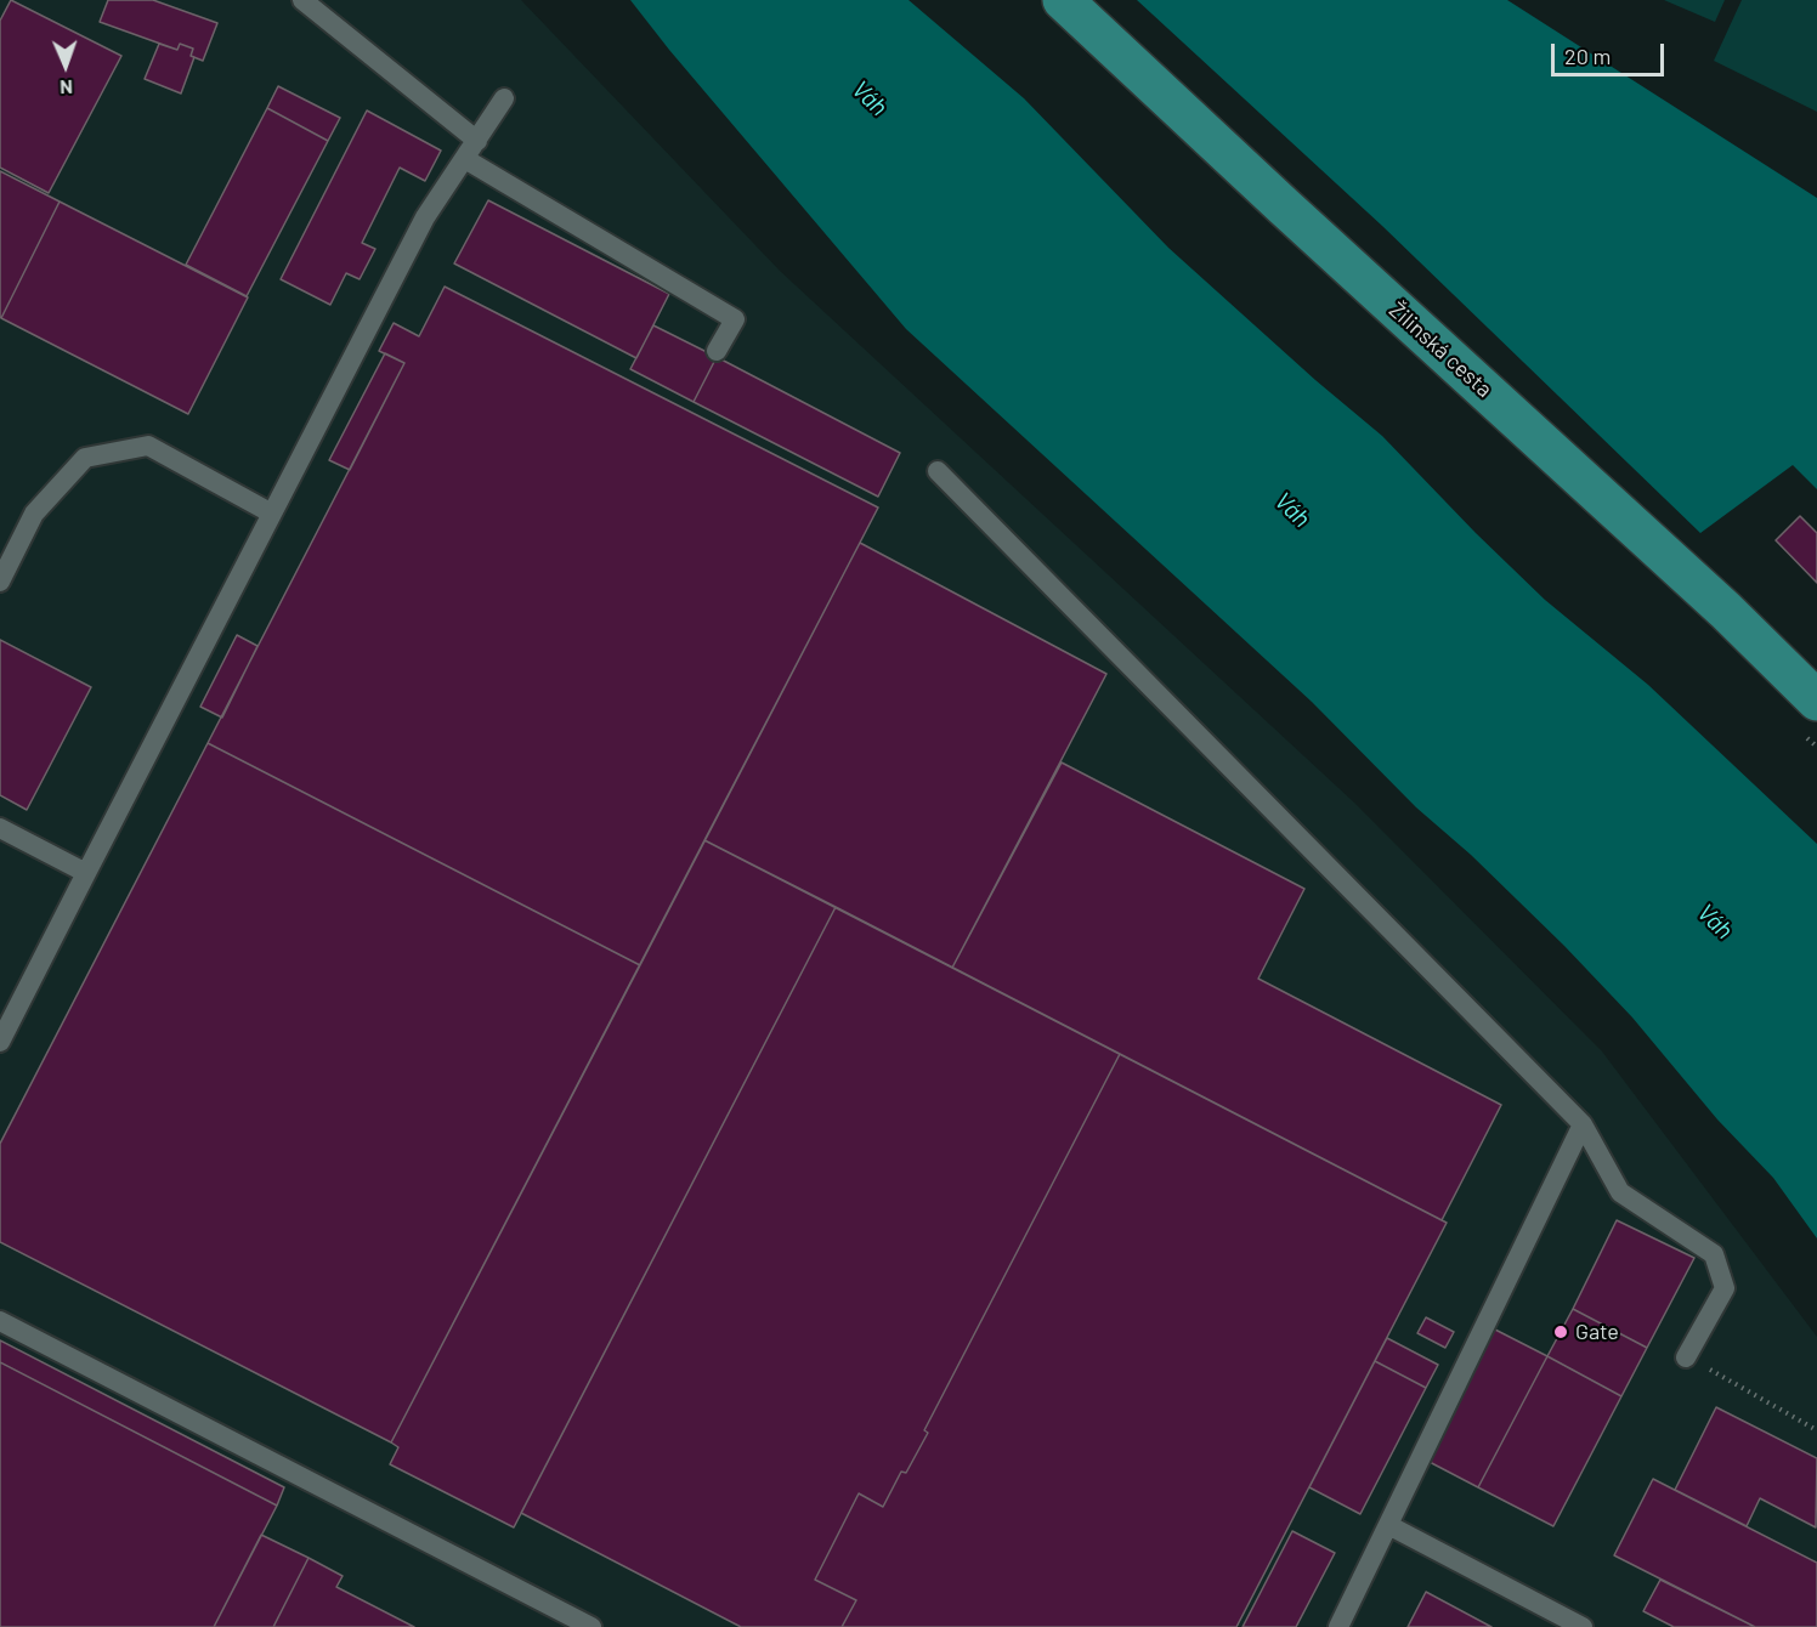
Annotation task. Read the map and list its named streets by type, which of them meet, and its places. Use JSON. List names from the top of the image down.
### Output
{
  "streets": {
    "main road": ["Žilinská cesta"]
  },
  "water": ["Váh"],
  "places": ["Gate"],
  "scale_bar": "20 m",
  "north": "bottom"
}
